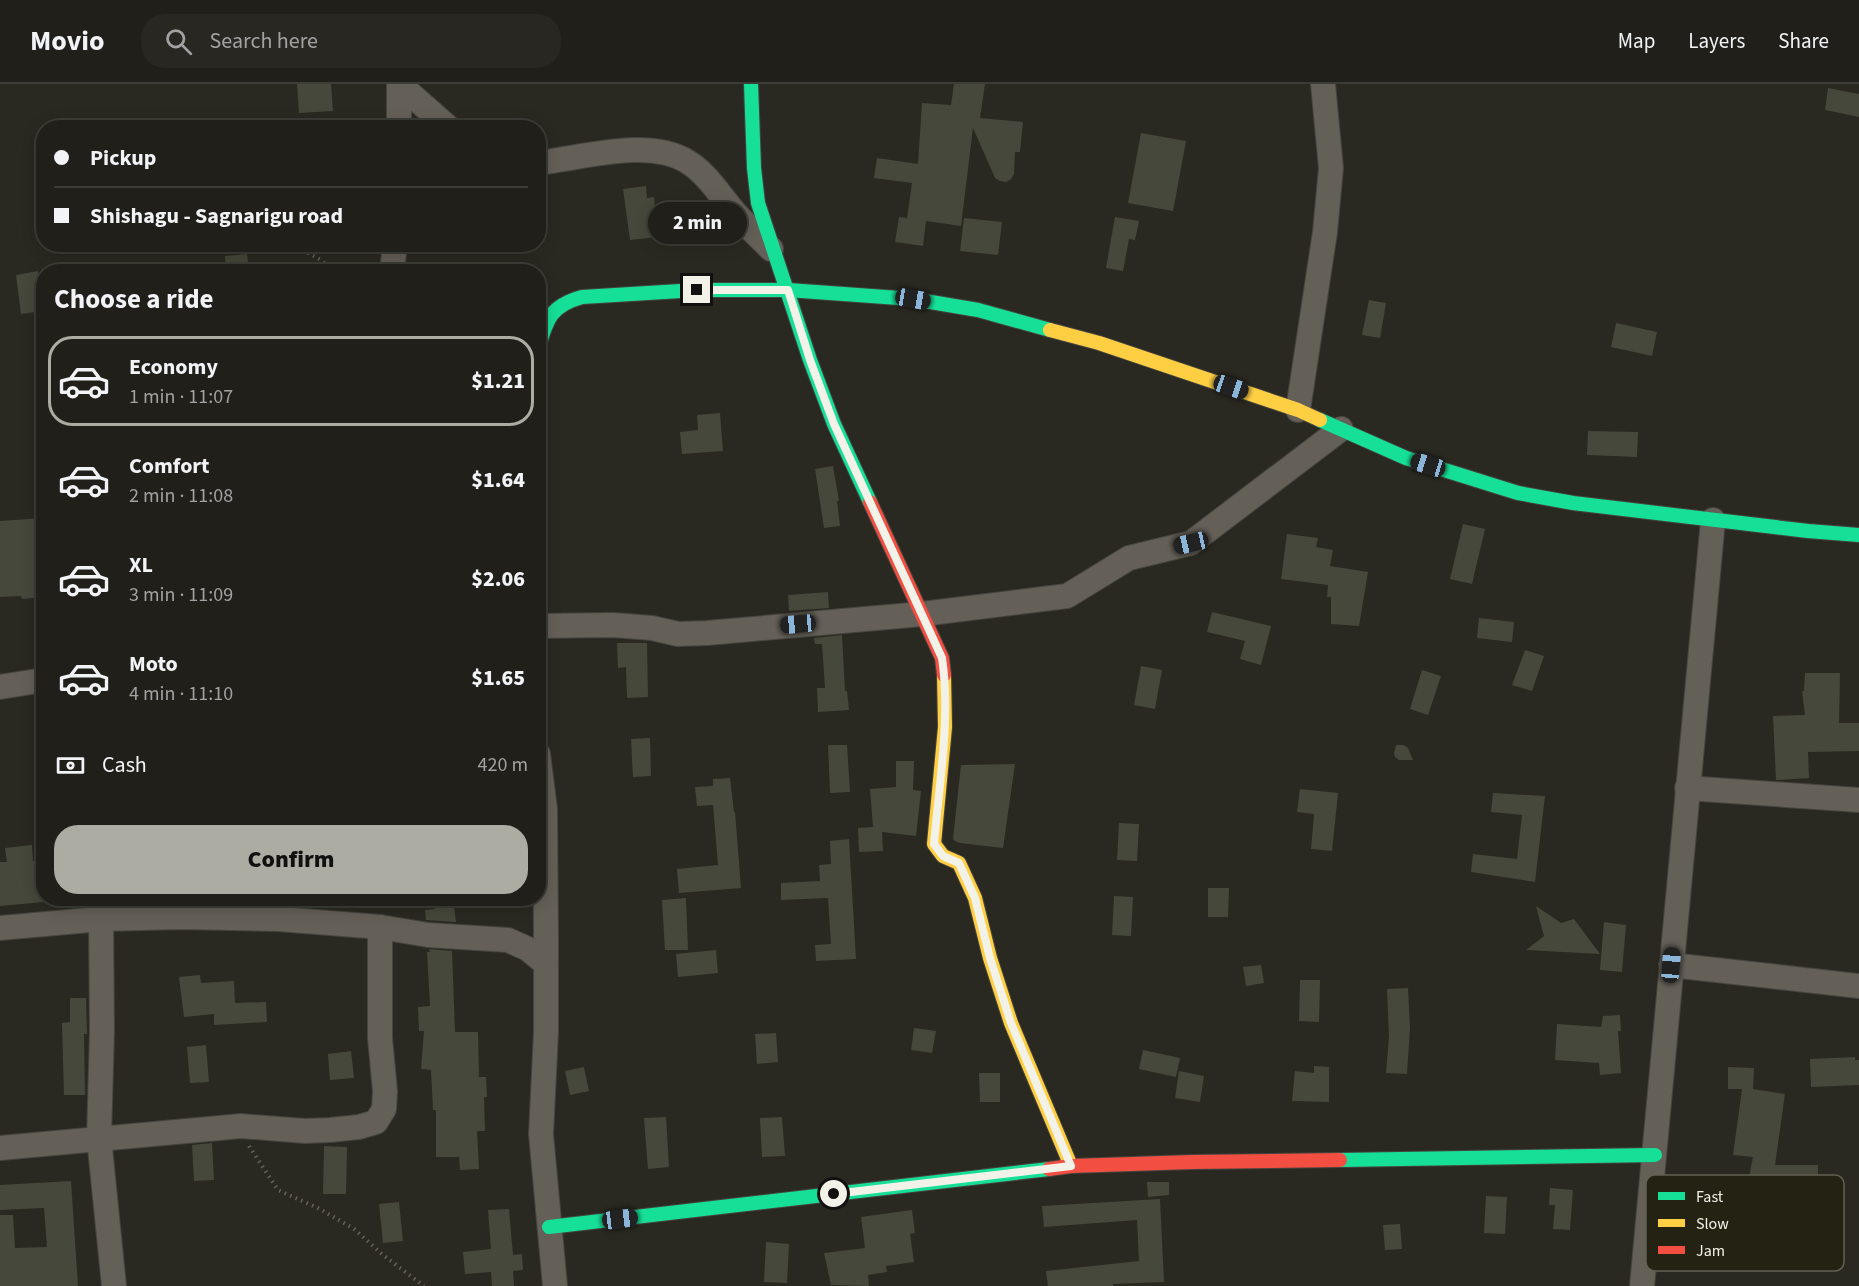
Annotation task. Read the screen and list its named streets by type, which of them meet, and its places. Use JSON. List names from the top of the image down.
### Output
{
  "legend": ["Fast", "Slow", "Jam"],
  "page": {
    "header": "Movio",
    "search": "Search here",
    "nav": ["Map", "Layers", "Share"],
    "banner": ["Pickup", "Shishagu - Sagnarigu road"],
    "bubble": "2 min",
    "heading": "Choose a ride",
    "list": [
      {
        "name": "Economy",
        "note": "1 min · 11:07",
        "value": "$1.21"
      },
      {
        "name": "Comfort",
        "note": "2 min · 11:08",
        "value": "$1.64"
      },
      {
        "name": "XL",
        "note": "3 min · 11:09",
        "value": "$2.06"
      },
      {
        "name": "Moto",
        "note": "4 min · 11:10",
        "value": "$1.65"
      }
    ],
    "pay": ["Cash", "420 m"],
    "buttons": "Confirm"
  }
}
